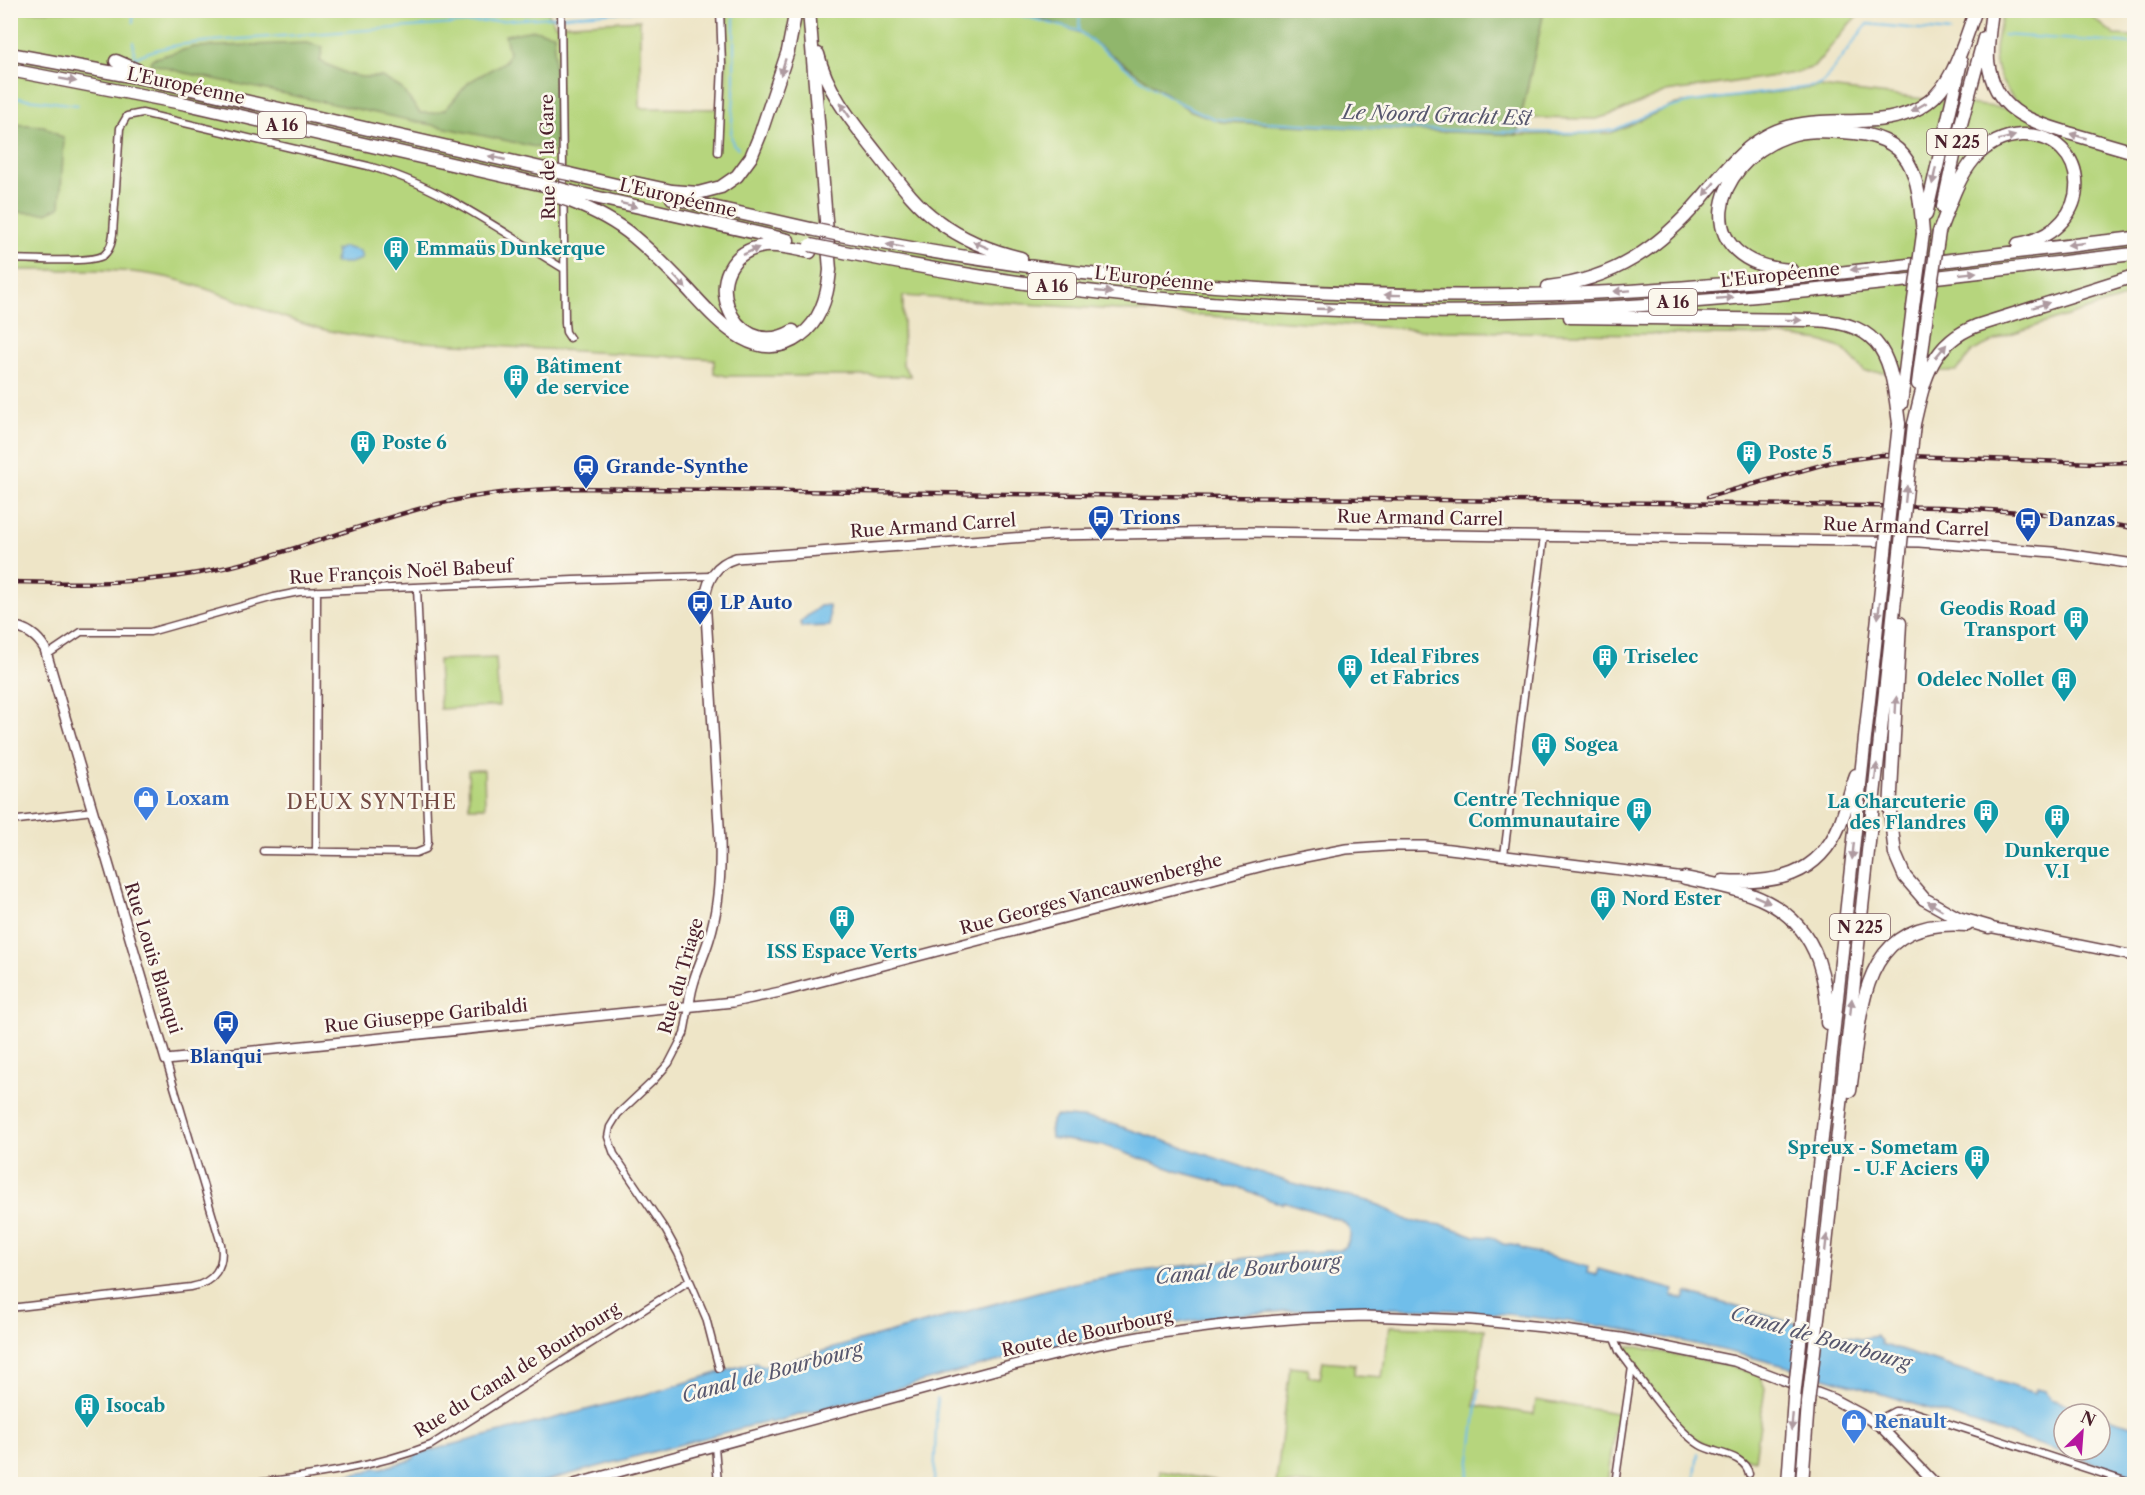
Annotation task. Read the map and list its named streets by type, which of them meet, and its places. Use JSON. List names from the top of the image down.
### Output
{
  "streets": {
    "highway": ["L'Européenne", "A 16", "N 225"],
    "street": [
      "Rue de la Gare",
      "Rue Armand Carrel",
      "Rue François Noël Babeuf",
      "Rue Georges Vancauwenberghe",
      "Rue Louis Blanqui",
      "Rue du Triage",
      "Rue Giuseppe Garibaldi",
      "Route de Bourbourg",
      "Rue du Canal de Bourbourg"
    ]
  },
  "crossings": [
    ["Rue Armand Carrel", "Rue François Noël Babeuf"],
    ["Rue Armand Carrel", "Rue du Triage"],
    ["Rue François Noël Babeuf", "Rue Louis Blanqui"],
    ["Rue François Noël Babeuf", "Rue du Triage"],
    ["Rue Georges Vancauwenberghe", "Rue du Triage"],
    ["Rue Georges Vancauwenberghe", "Rue Giuseppe Garibaldi"],
    ["Rue Louis Blanqui", "Rue Giuseppe Garibaldi"],
    ["Rue du Triage", "Rue Giuseppe Garibaldi"],
    ["Rue du Triage", "Rue du Canal de Bourbourg"]
  ],
  "districts": ["DEUX SYNTHE"],
  "water": ["Le Noord Gracht Est", "Canal de Bourbourg"],
  "places": {
    "building": [
      "Emmaüs Dunkerque",
      "Bâtiment de service",
      "Poste 6",
      "Poste 5",
      "Geodis Road Transport",
      "Triselec",
      "Ideal Fibres et Fabrics",
      "Odelec Nollet",
      "Sogea",
      "Centre Technique Communautaire",
      "La Charcuterie des Flandres",
      "Dunkerque V.I",
      "Nord Ester",
      "ISS Espace Verts",
      "Spreux - Sometam - U.F Aciers",
      "Isocab"
    ],
    "station": ["Grande-Synthe"],
    "bus stop": [
      "Trions",
      "Danzas",
      "LP Auto",
      "Blanqui"
    ],
    "shop": ["Loxam", "Renault"]
  },
  "north": "top right"
}
